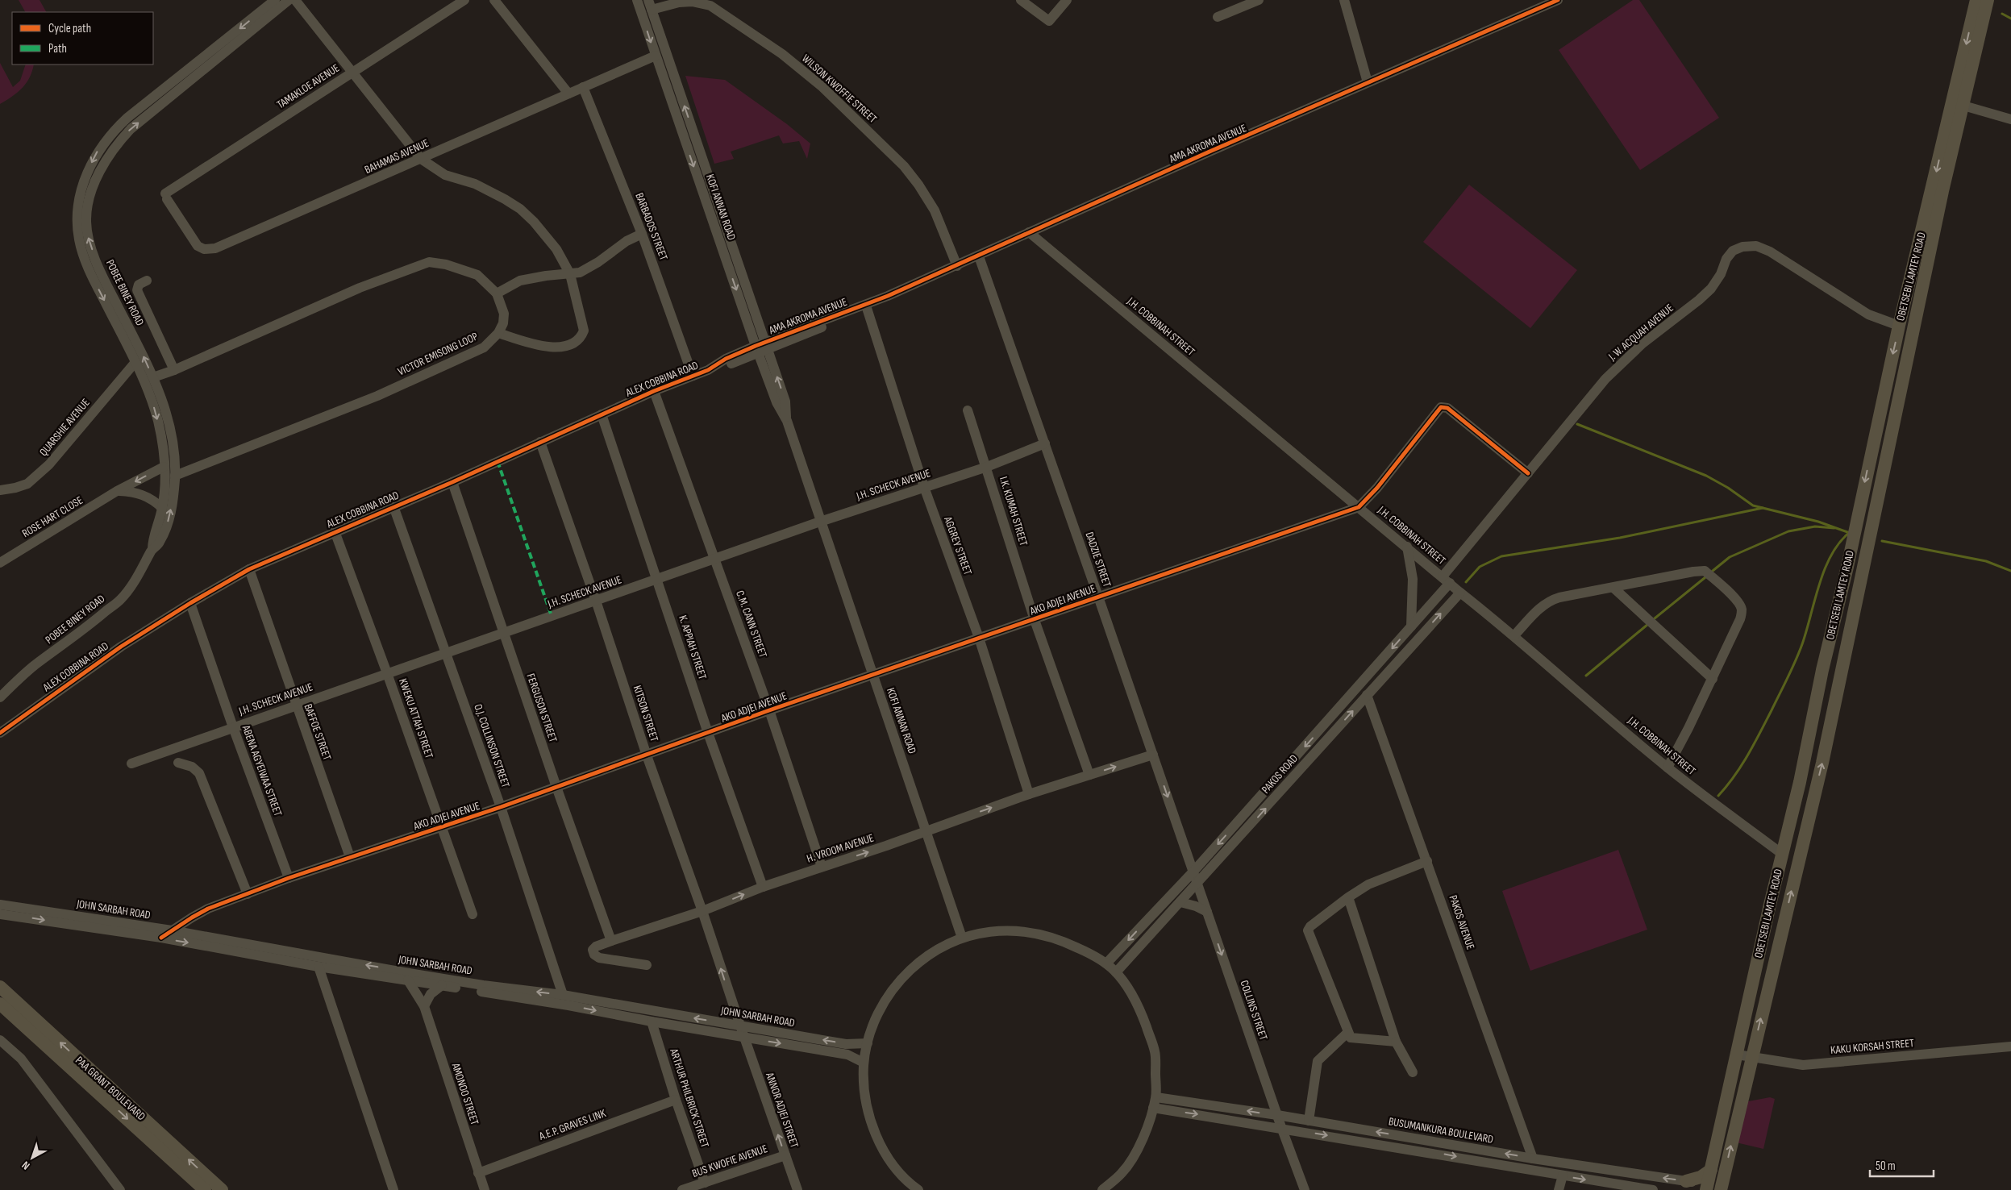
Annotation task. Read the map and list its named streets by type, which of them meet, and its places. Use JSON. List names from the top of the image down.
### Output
{
  "streets": {
    "main road": ["OBETSEBI LAMTEY ROAD", "PAA GRANT BOULEVARD"],
    "street": [
      "TAMAKLOE AVENUE",
      "WILSON KWOFFIE STREET",
      "AMA AKROMA AVENUE",
      "BAHAMAS AVENUE",
      "KOFI ANNAN ROAD",
      "BARBADOS STREET",
      "POBEE BINEY ROAD",
      "J.H. COBBINAH STREET",
      "J. W. ACQUAH AVENUE",
      "VICTOR EMISONG LOOP",
      "ALEX COBBINA ROAD",
      "QUARSHIE AVENUE",
      "J.H. SCHECK AVENUE",
      "I.K. KUMAH STREET",
      "ROSE HART CLOSE",
      "AGGREY STREET",
      "DADZIE STREET",
      "AKO ADJEI AVENUE",
      "C.M. CANN STREET",
      "K. APPIAH STREET",
      "FERGUSON STREET",
      "KITSON STREET",
      "KWEKU ATTAH STREET",
      "BAFFOE STREET",
      "O.J. COLLINSON STREET",
      "ABENA AGYEIWAA STREET",
      "PAKOS ROAD",
      "H. VROOM AVENUE",
      "JOHN SARBAH ROAD",
      "PAKOS AVENUE",
      "COLLINS STREET",
      "KAKU KORSAH STREET",
      "AMONOO STREET",
      "ARTHUR PHILBRICK STREET",
      "ANNOR ADJEI STREET",
      "A.E.P. GRAVES LINK",
      "BUSUMANKURA BOULEVARD",
      "BUS KWOFIE AVENUE"
    ]
  },
  "crossings": [
    ["TAMAKLOE AVENUE", "BAHAMAS AVENUE"],
    ["WILSON KWOFFIE STREET", "AMA AKROMA AVENUE"],
    ["WILSON KWOFFIE STREET", "KOFI ANNAN ROAD"],
    ["AMA AKROMA AVENUE", "KOFI ANNAN ROAD"],
    ["AMA AKROMA AVENUE", "J.H. COBBINAH STREET"],
    ["AMA AKROMA AVENUE", "ALEX COBBINA ROAD"],
    ["AMA AKROMA AVENUE", "AGGREY STREET"],
    ["AMA AKROMA AVENUE", "DADZIE STREET"],
    ["BAHAMAS AVENUE", "KOFI ANNAN ROAD"],
    ["BAHAMAS AVENUE", "BARBADOS STREET"],
    ["KOFI ANNAN ROAD", "ALEX COBBINA ROAD"],
    ["KOFI ANNAN ROAD", "J.H. SCHECK AVENUE"],
    ["KOFI ANNAN ROAD", "AKO ADJEI AVENUE"],
    ["KOFI ANNAN ROAD", "H. VROOM AVENUE"],
    ["BARBADOS STREET", "ALEX COBBINA ROAD"],
    ["OBETSEBI LAMTEY ROAD", "J.H. COBBINAH STREET"],
    ["OBETSEBI LAMTEY ROAD", "J. W. ACQUAH AVENUE"],
    ["OBETSEBI LAMTEY ROAD", "KAKU KORSAH STREET"],
    ["OBETSEBI LAMTEY ROAD", "BUSUMANKURA BOULEVARD"],
    ["POBEE BINEY ROAD", "VICTOR EMISONG LOOP"],
    ["POBEE BINEY ROAD", "QUARSHIE AVENUE"],
    ["POBEE BINEY ROAD", "ROSE HART CLOSE"],
    ["J.H. COBBINAH STREET", "J. W. ACQUAH AVENUE"],
    ["J.H. COBBINAH STREET", "AKO ADJEI AVENUE"],
    ["J.H. COBBINAH STREET", "PAKOS ROAD"],
    ["J. W. ACQUAH AVENUE", "PAKOS ROAD"],
    ["ALEX COBBINA ROAD", "C.M. CANN STREET"],
    ["ALEX COBBINA ROAD", "K. APPIAH STREET"],
    ["ALEX COBBINA ROAD", "FERGUSON STREET"],
    ["ALEX COBBINA ROAD", "KITSON STREET"],
    ["ALEX COBBINA ROAD", "KWEKU ATTAH STREET"],
    ["ALEX COBBINA ROAD", "BAFFOE STREET"],
    ["ALEX COBBINA ROAD", "O.J. COLLINSON STREET"],
    ["ALEX COBBINA ROAD", "ABENA AGYEIWAA STREET"],
    ["J.H. SCHECK AVENUE", "I.K. KUMAH STREET"],
    ["J.H. SCHECK AVENUE", "AGGREY STREET"],
    ["J.H. SCHECK AVENUE", "DADZIE STREET"],
    ["J.H. SCHECK AVENUE", "C.M. CANN STREET"],
    ["J.H. SCHECK AVENUE", "K. APPIAH STREET"],
    ["J.H. SCHECK AVENUE", "FERGUSON STREET"],
    ["J.H. SCHECK AVENUE", "KITSON STREET"],
    ["J.H. SCHECK AVENUE", "KWEKU ATTAH STREET"],
    ["J.H. SCHECK AVENUE", "BAFFOE STREET"],
    ["J.H. SCHECK AVENUE", "O.J. COLLINSON STREET"],
    ["J.H. SCHECK AVENUE", "ABENA AGYEIWAA STREET"],
    ["I.K. KUMAH STREET", "AKO ADJEI AVENUE"],
    ["I.K. KUMAH STREET", "H. VROOM AVENUE"],
    ["AGGREY STREET", "AKO ADJEI AVENUE"],
    ["AGGREY STREET", "H. VROOM AVENUE"],
    ["DADZIE STREET", "AKO ADJEI AVENUE"],
    ["DADZIE STREET", "PAKOS ROAD"],
    ["DADZIE STREET", "H. VROOM AVENUE"],
    ["DADZIE STREET", "COLLINS STREET"],
    ["AKO ADJEI AVENUE", "C.M. CANN STREET"],
    ["AKO ADJEI AVENUE", "K. APPIAH STREET"],
    ["AKO ADJEI AVENUE", "FERGUSON STREET"],
    ["AKO ADJEI AVENUE", "KITSON STREET"],
    ["AKO ADJEI AVENUE", "KWEKU ATTAH STREET"],
    ["AKO ADJEI AVENUE", "BAFFOE STREET"],
    ["AKO ADJEI AVENUE", "O.J. COLLINSON STREET"],
    ["AKO ADJEI AVENUE", "ABENA AGYEIWAA STREET"],
    ["AKO ADJEI AVENUE", "JOHN SARBAH ROAD"],
    ["C.M. CANN STREET", "H. VROOM AVENUE"],
    ["K. APPIAH STREET", "H. VROOM AVENUE"],
    ["FERGUSON STREET", "H. VROOM AVENUE"],
    ["KITSON STREET", "H. VROOM AVENUE"],
    ["KITSON STREET", "JOHN SARBAH ROAD"],
    ["KITSON STREET", "ANNOR ADJEI STREET"],
    ["O.J. COLLINSON STREET", "JOHN SARBAH ROAD"],
    ["PAKOS ROAD", "PAKOS AVENUE"],
    ["PAKOS ROAD", "COLLINS STREET"],
    ["JOHN SARBAH ROAD", "AMONOO STREET"],
    ["JOHN SARBAH ROAD", "ARTHUR PHILBRICK STREET"],
    ["JOHN SARBAH ROAD", "ANNOR ADJEI STREET"],
    ["PAKOS AVENUE", "BUSUMANKURA BOULEVARD"],
    ["COLLINS STREET", "BUSUMANKURA BOULEVARD"],
    ["AMONOO STREET", "A.E.P. GRAVES LINK"],
    ["ARTHUR PHILBRICK STREET", "A.E.P. GRAVES LINK"],
    ["ARTHUR PHILBRICK STREET", "BUS KWOFIE AVENUE"],
    ["ANNOR ADJEI STREET", "BUS KWOFIE AVENUE"]
  ],
  "one_way": ["H. VROOM AVENUE", "COLLINS STREET", "ANNOR ADJEI STREET"],
  "legend": ["Cycle path", "Path"],
  "scale_bar": "50 m",
  "north": "bottom left"
}
